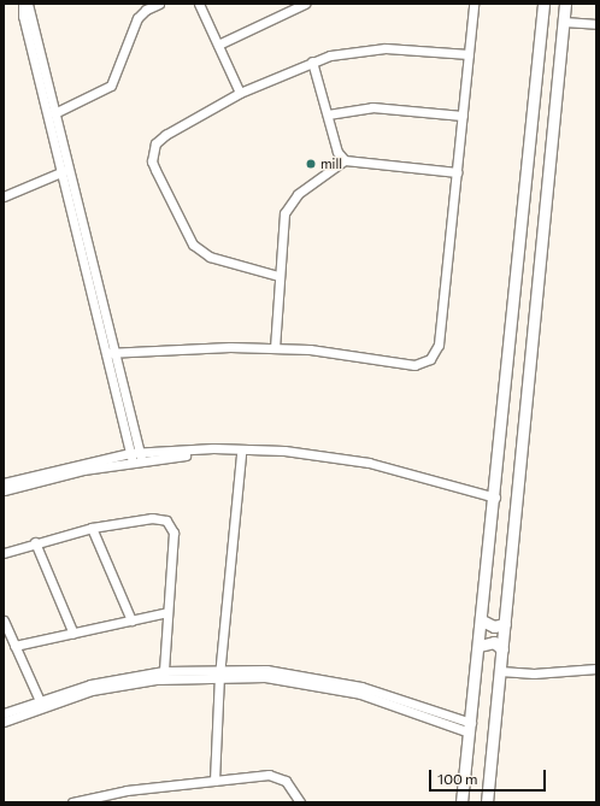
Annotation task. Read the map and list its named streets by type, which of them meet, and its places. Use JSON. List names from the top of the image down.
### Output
{
  "places": ["mill"],
  "scale_bar": "100 m"
}
